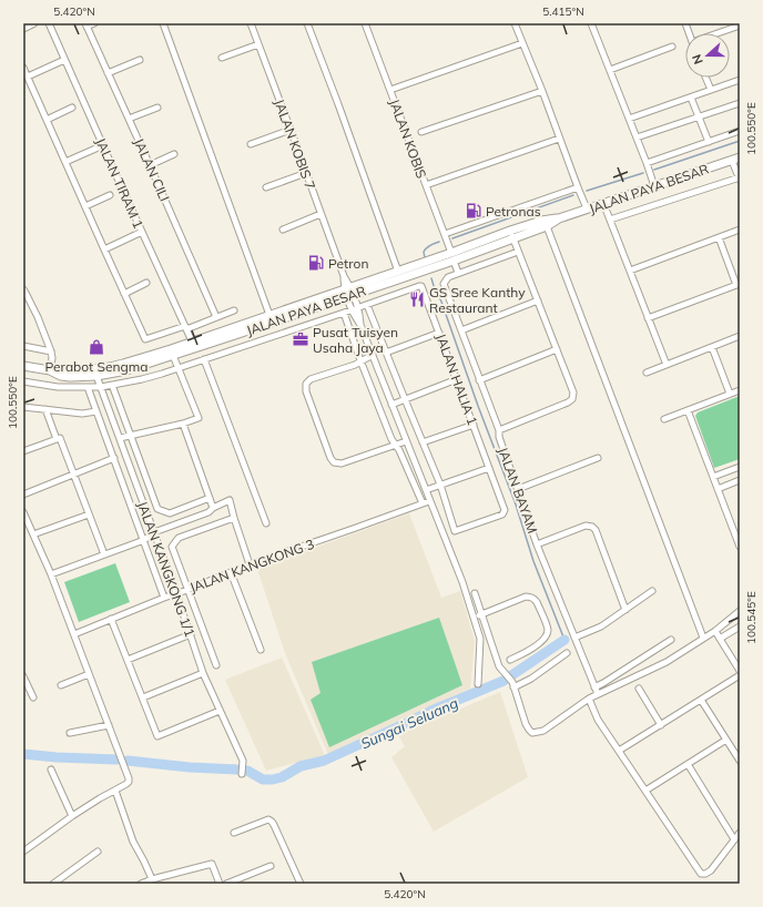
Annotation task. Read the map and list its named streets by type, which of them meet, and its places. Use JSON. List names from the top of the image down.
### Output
{
  "streets": {
    "street": [
      "JALAN KOBIS",
      "JALAN KOBIS 7",
      "JALAN CILI",
      "JALAN TIRAM 1",
      "JALAN PAYA BESAR",
      "JALAN HALIA 1",
      "JALAN BAYAM",
      "JALAN KANGKONG 3",
      "JALAN KANGKONG 1/1"
    ]
  },
  "crossings": [
    ["JALAN KOBIS", "JALAN PAYA BESAR"],
    ["JALAN KOBIS", "JALAN BAYAM"],
    ["JALAN KOBIS 7", "JALAN PAYA BESAR"],
    ["JALAN KOBIS 7", "JALAN HALIA 1"],
    ["JALAN KOBIS 7", "JALAN KANGKONG 3"],
    ["JALAN TIRAM 1", "JALAN PAYA BESAR"],
    ["JALAN PAYA BESAR", "JALAN KANGKONG 1/1"],
    ["JALAN HALIA 1", "JALAN KANGKONG 1/1"],
    ["JALAN KANGKONG 3", "JALAN KANGKONG 1/1"]
  ],
  "water": ["Sungai Seluang"],
  "places": {
    "fuel station": ["Petronas", "Petron"],
    "restaurant": ["GS Sree Kanthy Restaurant"],
    "office": ["Pusat Tuisyen Usaha Jaya"],
    "shop": ["Perabot Sengma"]
  },
  "north": "left",
  "coordinates": [
    "5.420°N",
    "5.415°N",
    "100.550°E",
    "100.545°E"
  ]
}
